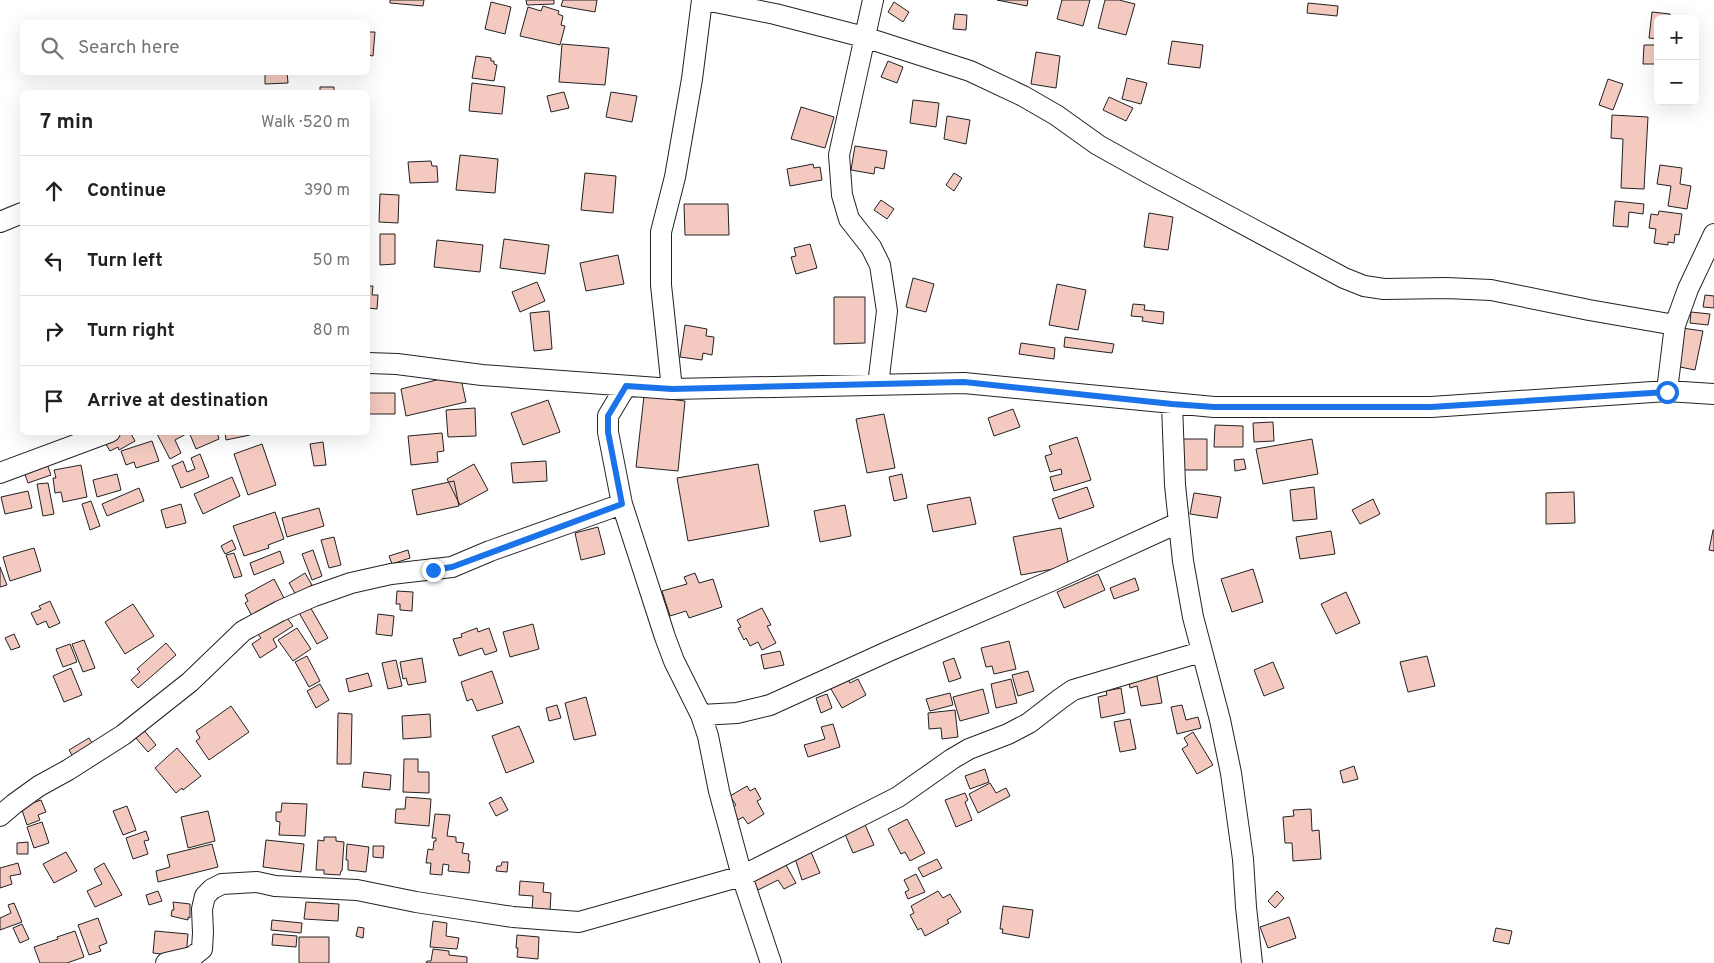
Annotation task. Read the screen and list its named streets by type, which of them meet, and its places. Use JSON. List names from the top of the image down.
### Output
{
  "page": {
    "map_buttons": ["+", "−"],
    "search": "Search here",
    "heading": ["7 min", "Walk · 520 m"],
    "list": [
      ["Continue", "390 m"],
      ["Turn left", "50 m"],
      ["Turn right", "80 m"],
      "Arrive at destination"
    ]
  }
}
